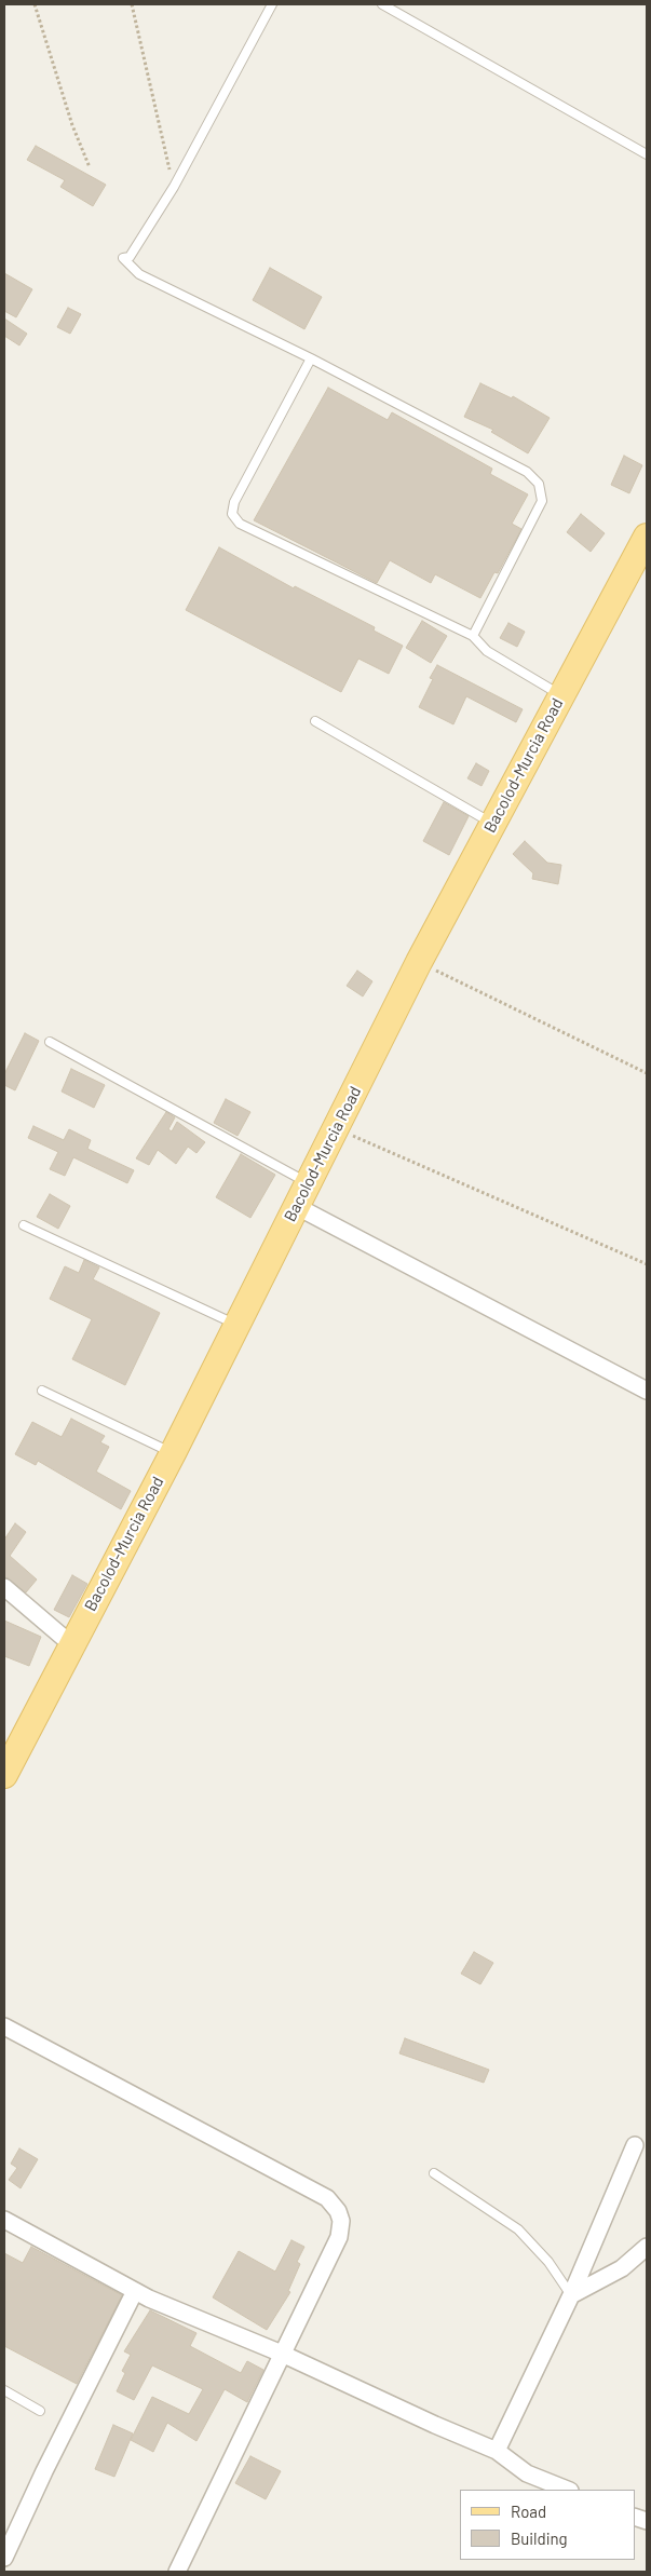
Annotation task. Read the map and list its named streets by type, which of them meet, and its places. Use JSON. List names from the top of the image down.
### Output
{
  "streets": {
    "main road": ["Bacolod-Murcia Road"]
  },
  "legend": ["Road", "Building"]
}
